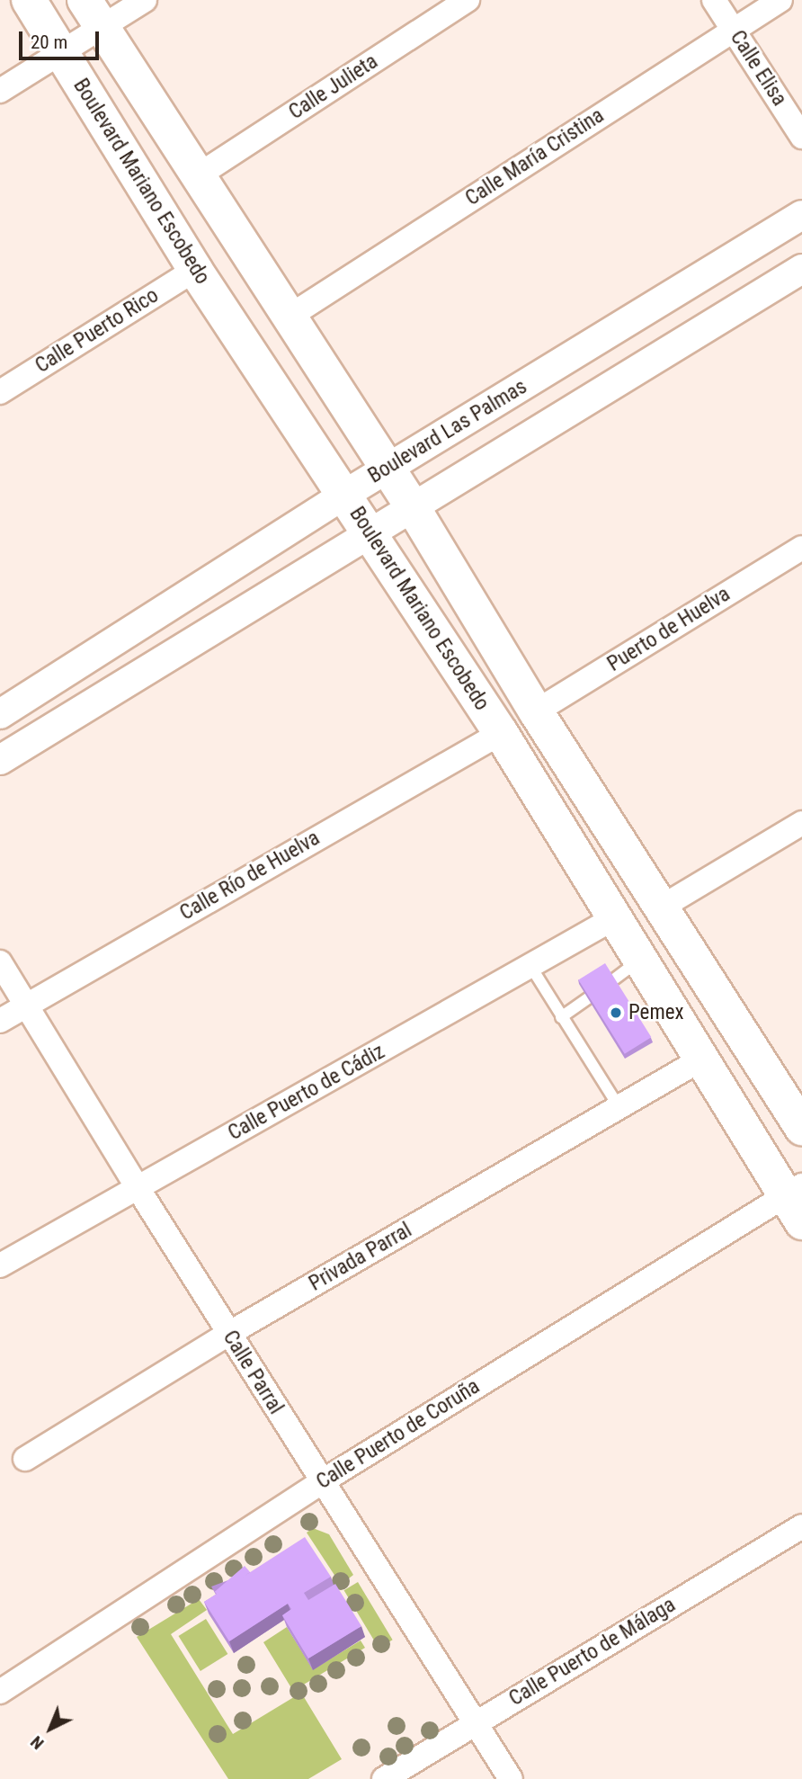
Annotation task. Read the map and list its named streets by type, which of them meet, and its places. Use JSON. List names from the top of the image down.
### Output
{
  "streets": {
    "main road": ["Boulevard Mariano Escobedo"],
    "street": [
      "Calle Elisa",
      "Calle Julieta",
      "Calle María Cristina",
      "Calle Puerto Rico",
      "Boulevard Las Palmas",
      "Puerto de Huelva",
      "Calle Río de Huelva",
      "Calle Puerto de Cádiz",
      "Privada Parral",
      "Calle Parral",
      "Calle Puerto de Coruña",
      "Calle Puerto de Málaga"
    ]
  },
  "crossings": [
    ["Calle Elisa", "Calle María Cristina"],
    ["Boulevard Mariano Escobedo", "Calle Puerto Rico"],
    ["Boulevard Mariano Escobedo", "Boulevard Las Palmas"],
    ["Boulevard Mariano Escobedo", "Calle Río de Huelva"],
    ["Boulevard Mariano Escobedo", "Calle Puerto de Cádiz"],
    ["Boulevard Mariano Escobedo", "Privada Parral"],
    ["Boulevard Mariano Escobedo", "Calle Puerto de Coruña"],
    ["Calle Río de Huelva", "Calle Parral"],
    ["Calle Puerto de Cádiz", "Calle Parral"],
    ["Privada Parral", "Calle Parral"],
    ["Calle Parral", "Calle Puerto de Coruña"],
    ["Calle Parral", "Calle Puerto de Málaga"]
  ],
  "places": ["Pemex"],
  "scale_bar": "20 m",
  "north": "bottom left"
}
